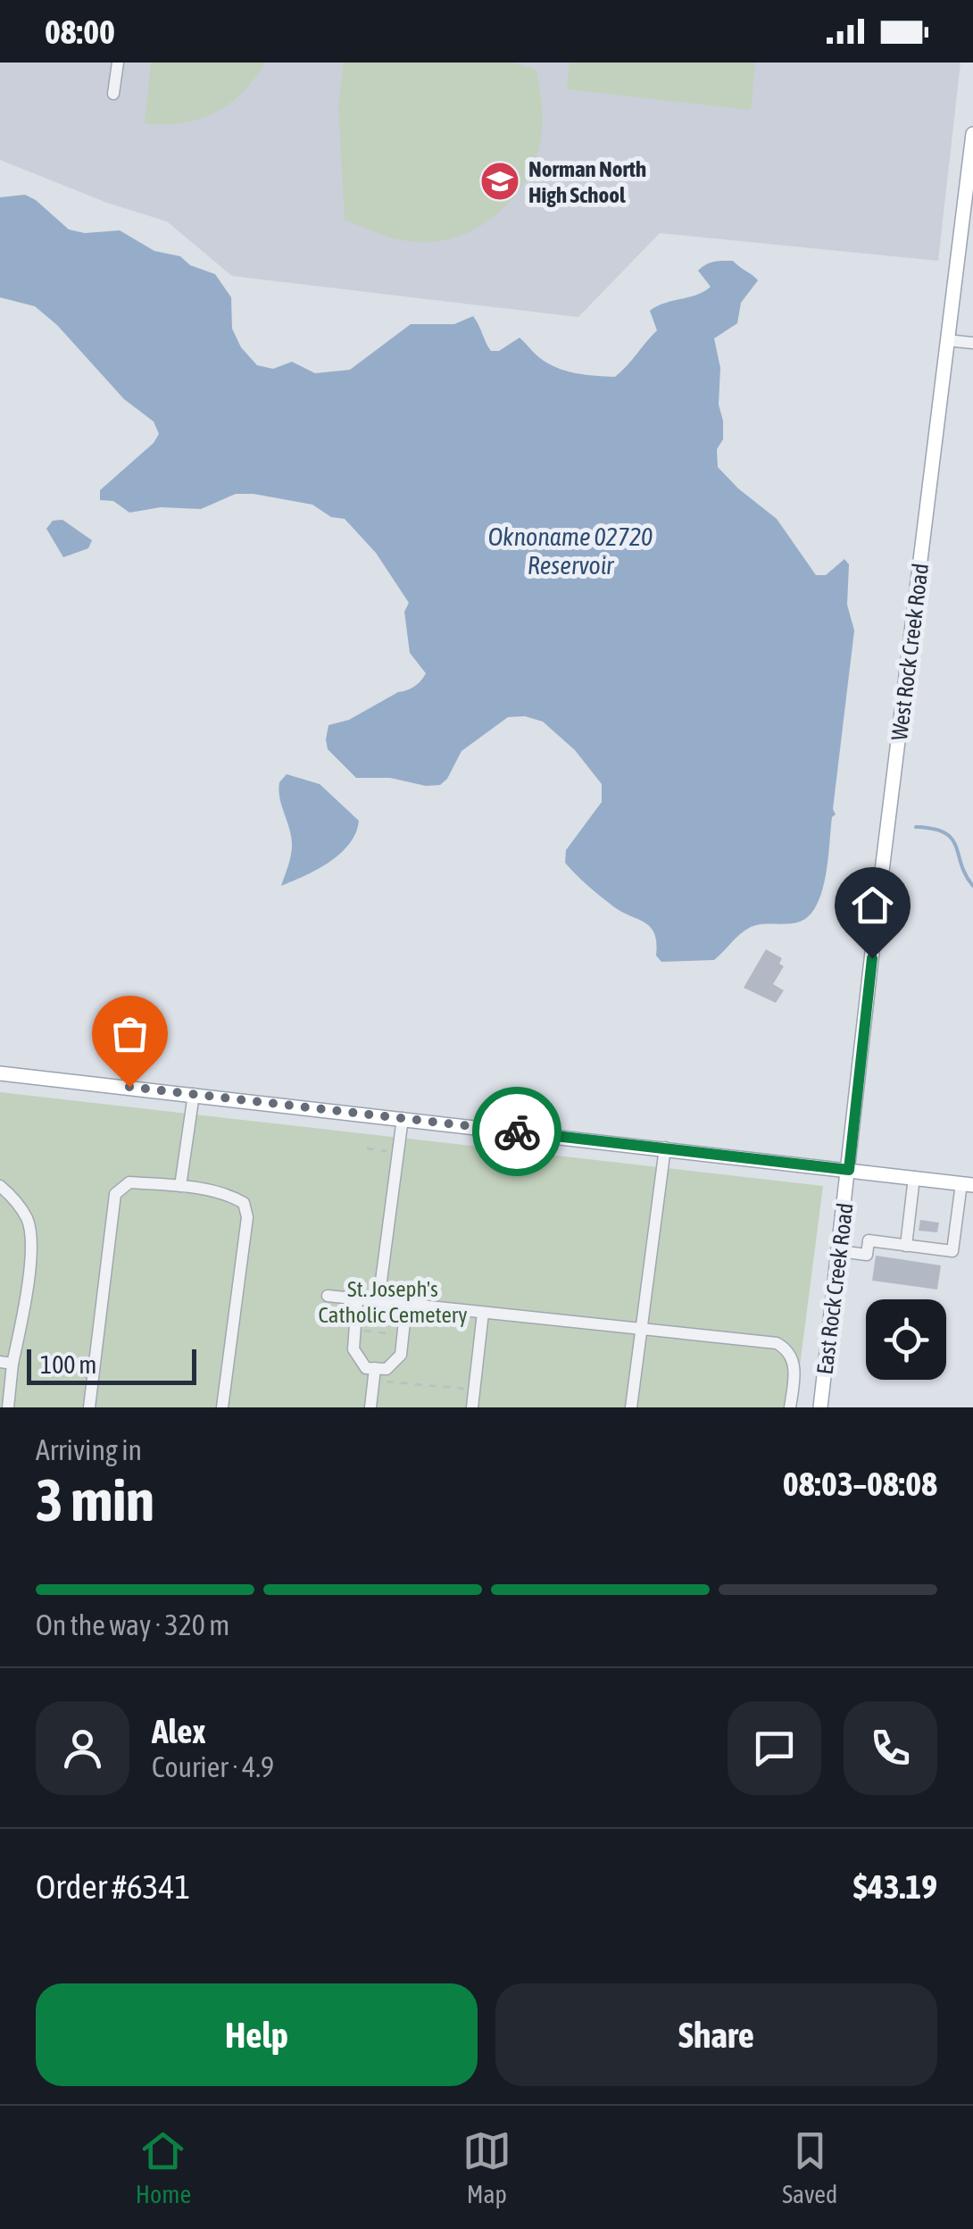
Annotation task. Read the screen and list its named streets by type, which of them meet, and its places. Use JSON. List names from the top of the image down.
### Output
{
  "streets": {
    "main road": ["West Rock Creek Road", "East Rock Creek Road"]
  },
  "crossings": [
    ["West Rock Creek Road", "East Rock Creek Road"]
  ],
  "water": ["Oknoname 02720 Reservoir"],
  "parks": ["St. Joseph's Catholic Cemetery"],
  "places": {
    "school or university": ["Norman North High School"]
  },
  "scale_bar": "100 m",
  "page": {
    "status": "08:00",
    "scale": "100 m",
    "heading": ["3 min", "Arriving in", "08:03–08:08"],
    "panel": [
      "Alex",
      "Courier · 4.9",
      "Order #6341",
      "$43.19"
    ],
    "bar": "On the way · 320 m",
    "buttons": ["Help", "Share"],
    "tabs": ["Home", "Map", "Saved"]
  }
}
